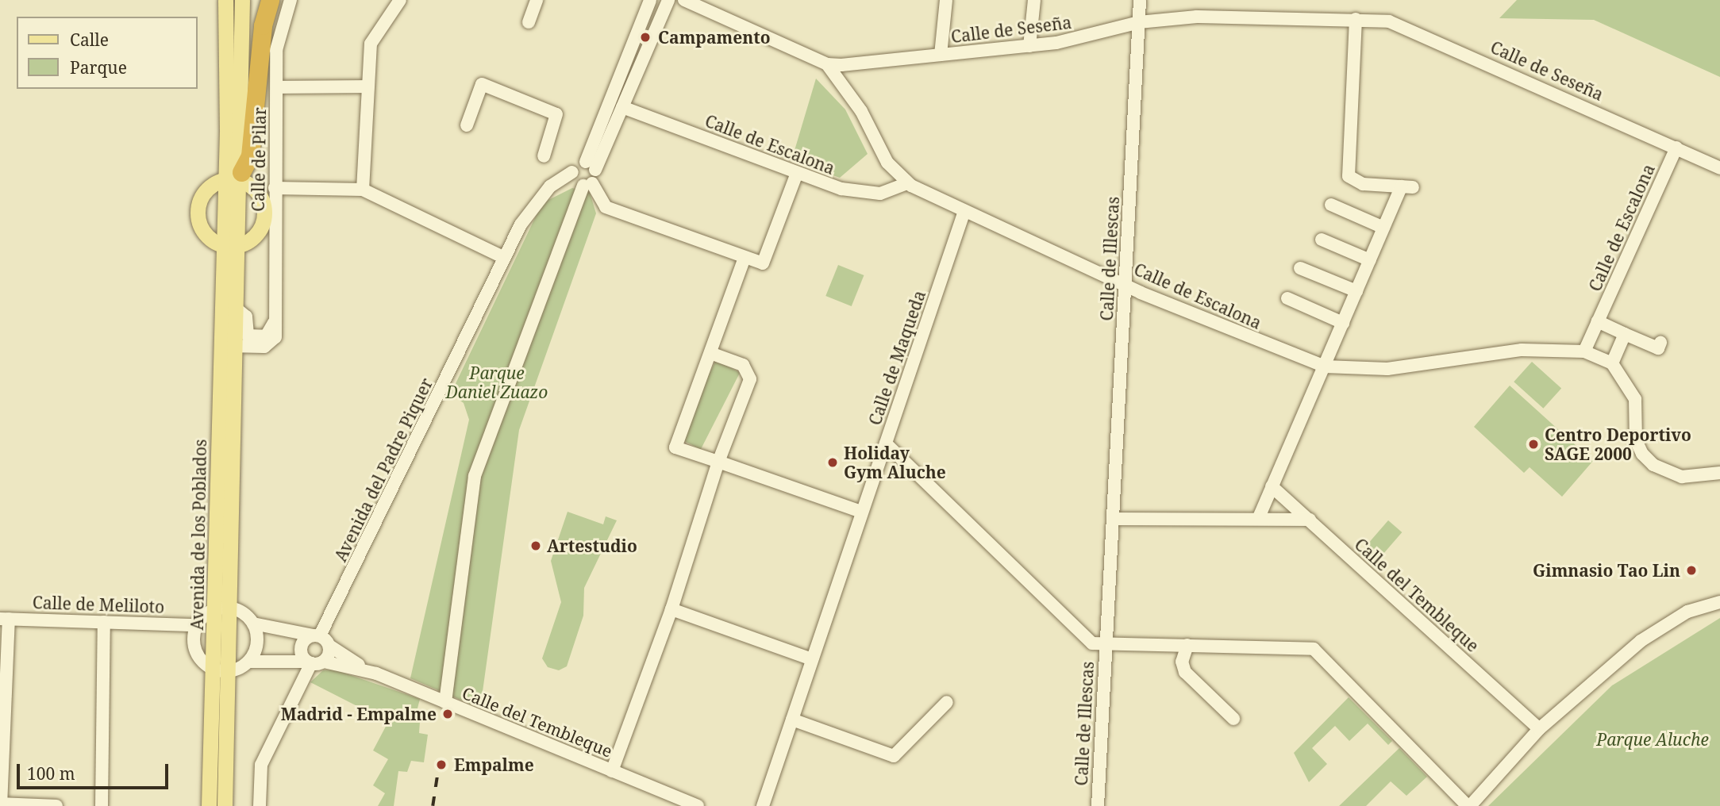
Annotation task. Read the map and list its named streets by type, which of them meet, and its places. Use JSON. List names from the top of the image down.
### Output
{
  "streets": {
    "main road": ["Avenida de los Poblados"],
    "street": [
      "Calle de Seseña",
      "Calle de Escalona",
      "Calle de Pilar",
      "Calle de Illescas",
      "Calle de Maqueda",
      "Avenida del Padre Piquer",
      "Calle del Tembleque",
      "Calle de Meliloto"
    ]
  },
  "crossings": [
    ["Calle de Seseña", "Calle de Escalona"],
    ["Calle de Seseña", "Calle de Illescas"],
    ["Calle de Escalona", "Calle de Illescas"],
    ["Calle de Escalona", "Calle de Maqueda"],
    ["Calle de Pilar", "Avenida de los Poblados"],
    ["Calle de Illescas", "Calle de Maqueda"],
    ["Avenida del Padre Piquer", "Calle del Tembleque"]
  ],
  "parks": ["Parque Daniel Zuazo", "Parque Aluche"],
  "places": [
    "Campamento",
    "Centro Deportivo SAGE 2000",
    "Holiday Gym Aluche",
    "Artestudio",
    "Gimnasio Tao Lin",
    "Madrid - Empalme",
    "Empalme"
  ],
  "legend": ["Calle", "Parque"],
  "scale_bar": "100 m"
}
